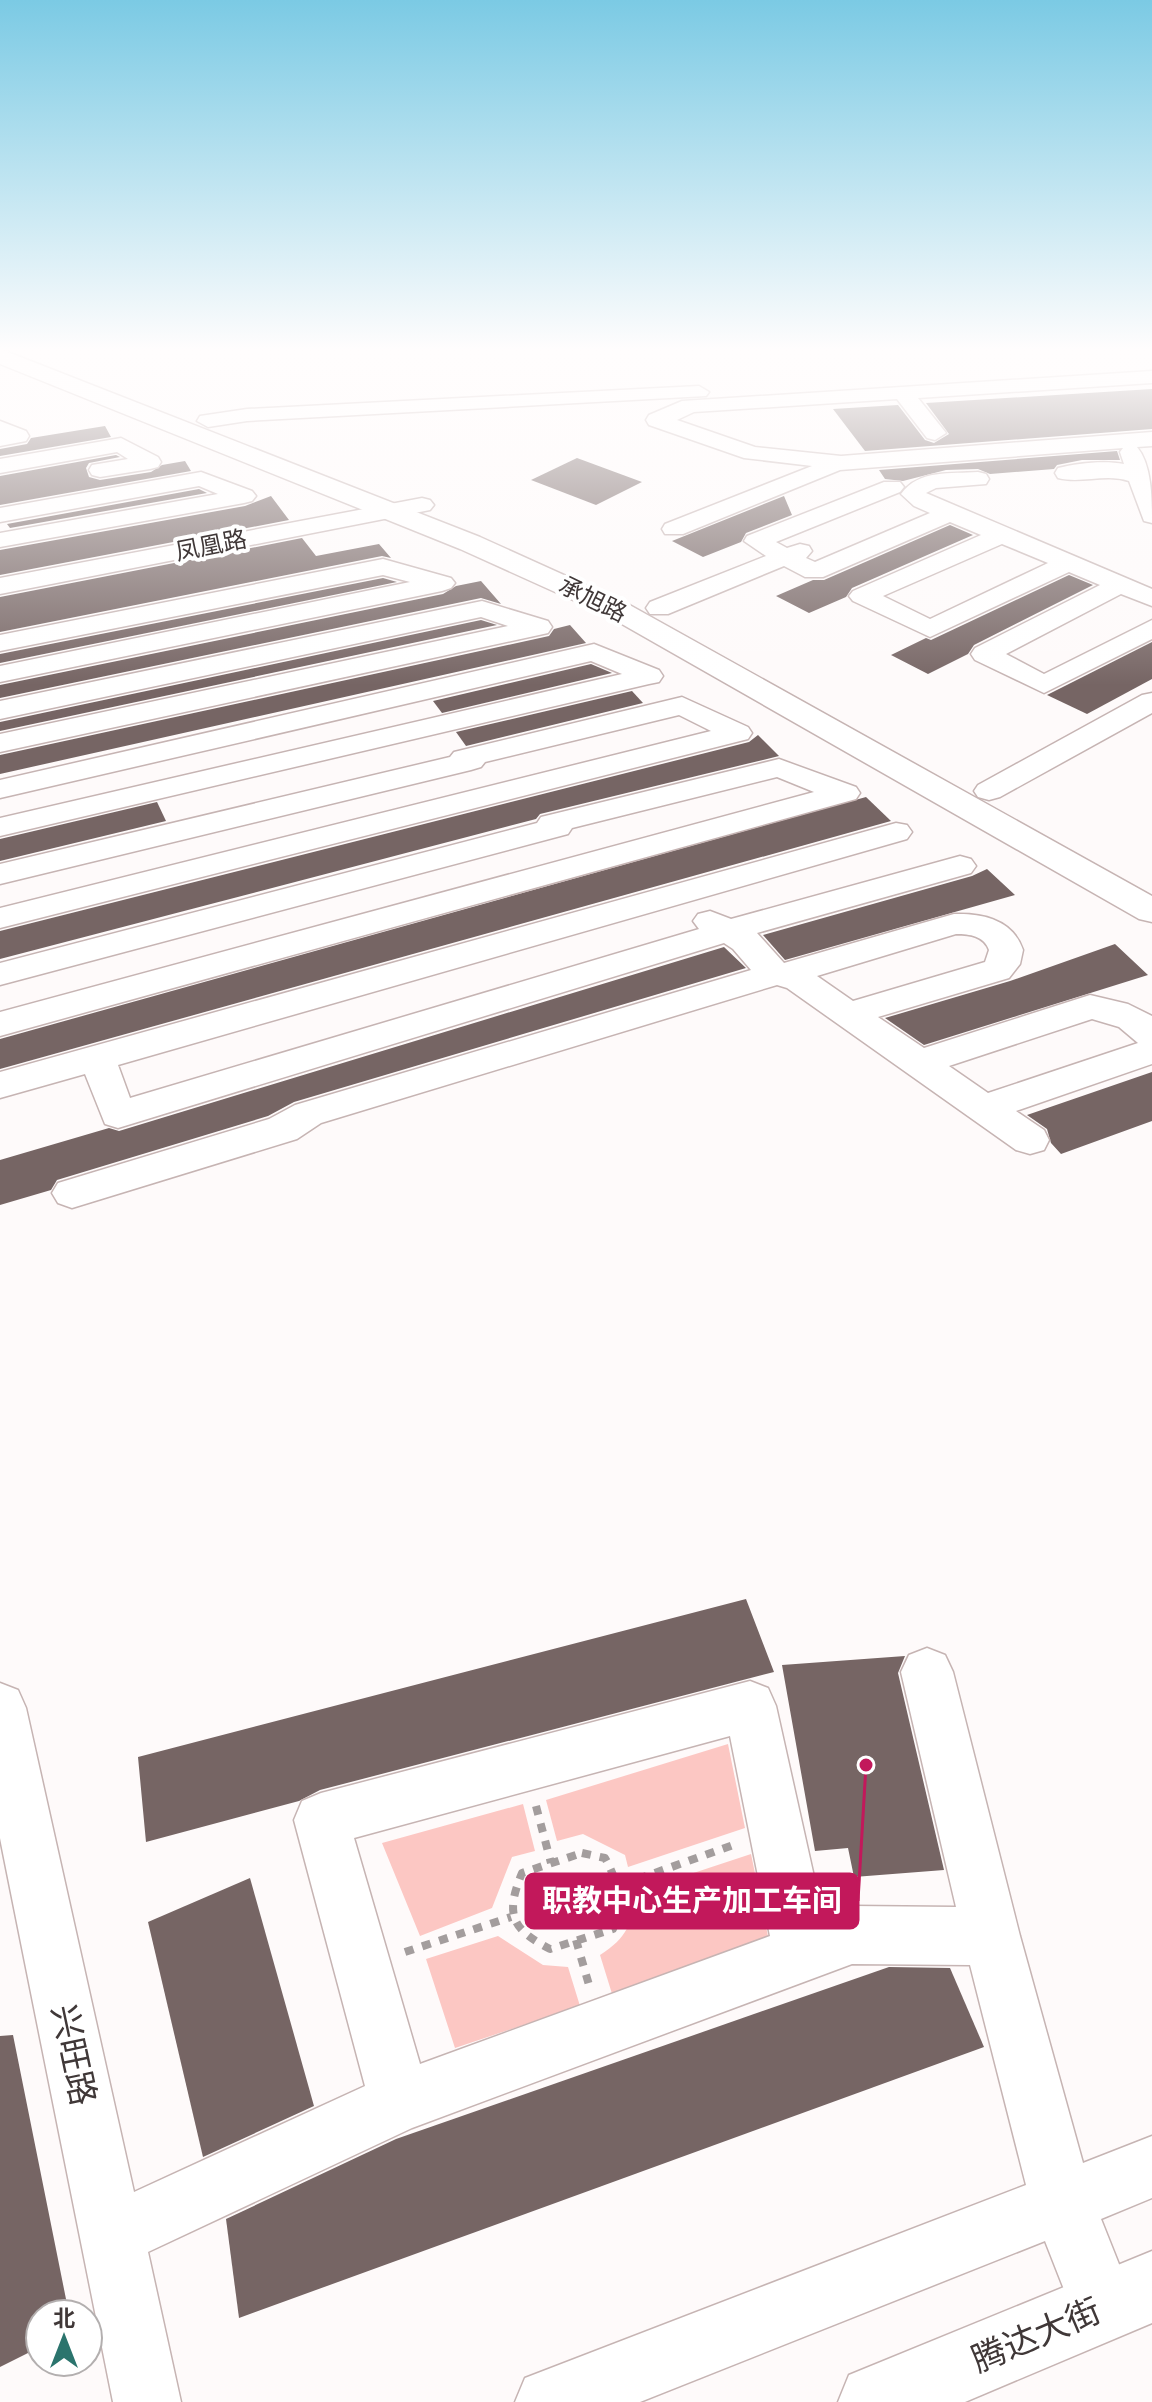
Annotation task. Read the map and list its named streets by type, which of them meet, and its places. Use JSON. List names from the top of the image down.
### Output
{
  "streets": {
    "main road": ["承旭路", "腾达大街"],
    "street": ["凤凰路", "兴旺路"]
  },
  "crossings": [
    ["凤凰路", "承旭路"]
  ],
  "places": ["职教中心生产加工车间"],
  "north": "top"
}
